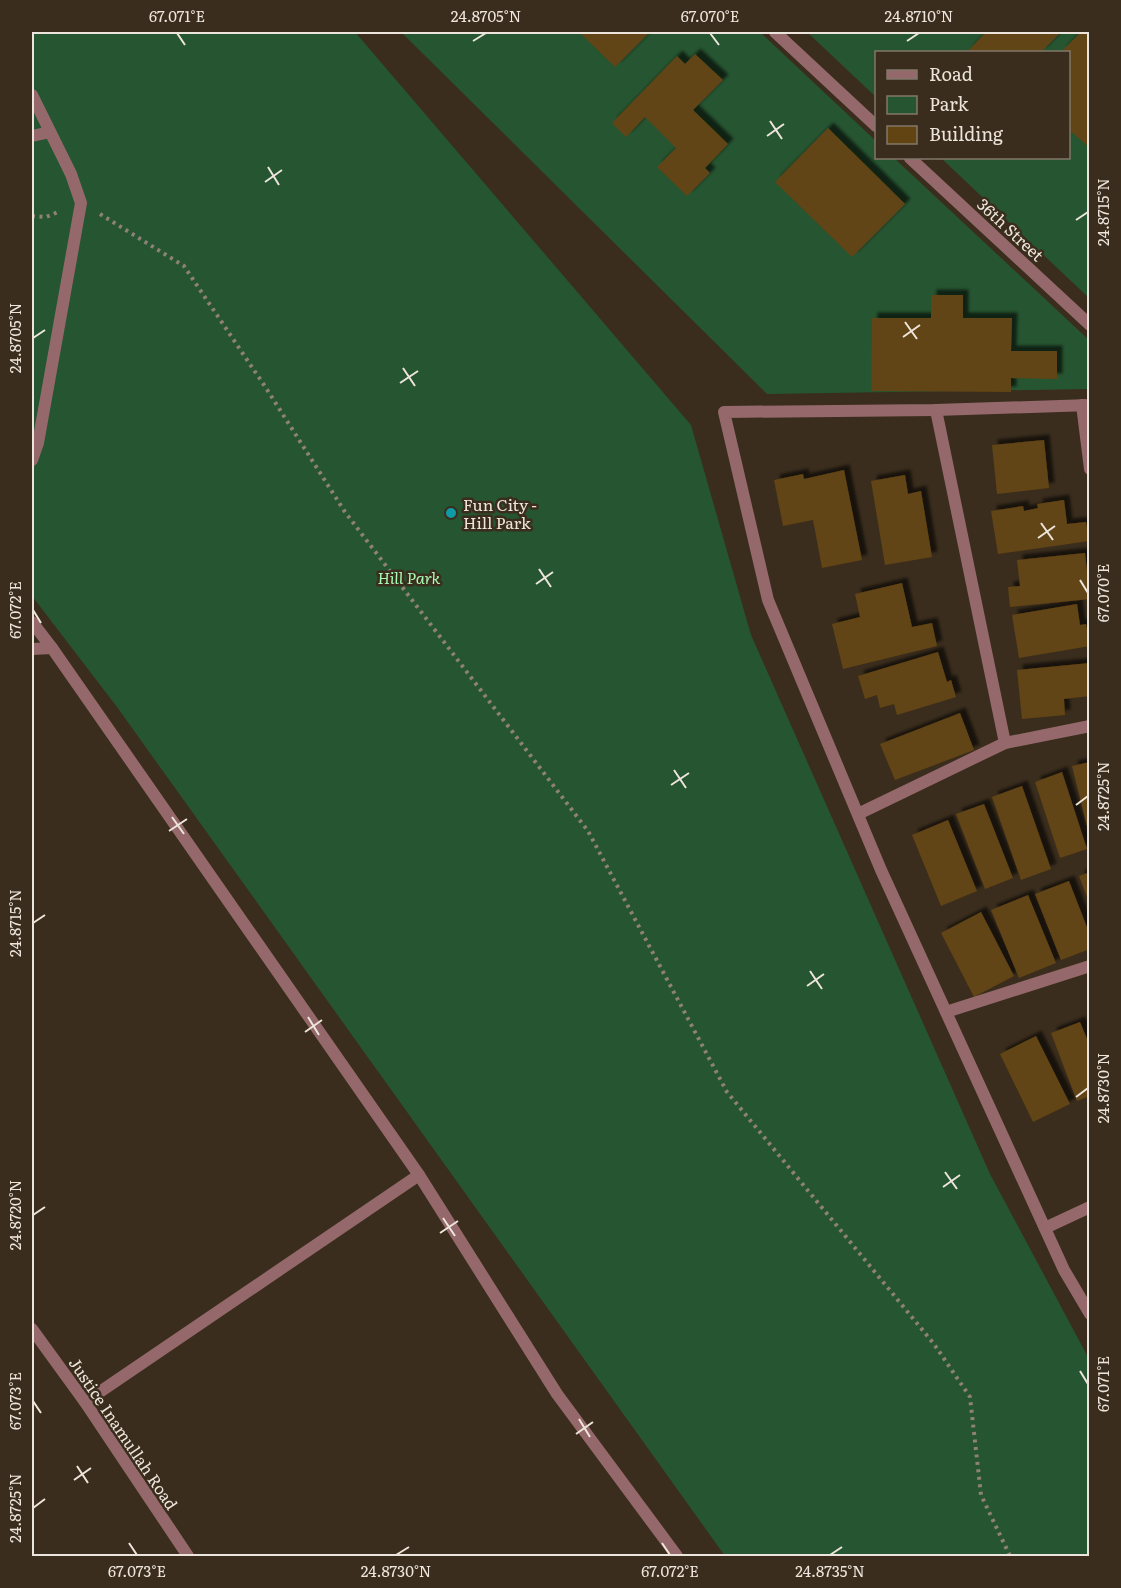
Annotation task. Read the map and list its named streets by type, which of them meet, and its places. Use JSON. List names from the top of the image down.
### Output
{
  "streets": {
    "street": ["36th Street", "Justice Inamullah Road"]
  },
  "parks": ["Hill Park"],
  "places": ["Fun City - Hill Park"],
  "legend": ["Road", "Park", "Building"],
  "coordinates": [
    "67.071°E",
    "24.8705°N",
    "67.070°E",
    "24.8710°N",
    "24.8715°N",
    "67.072°E",
    "24.8725°N",
    "24.8730°N",
    "24.8720°N",
    "67.073°E",
    "24.8735°N"
  ]
}
